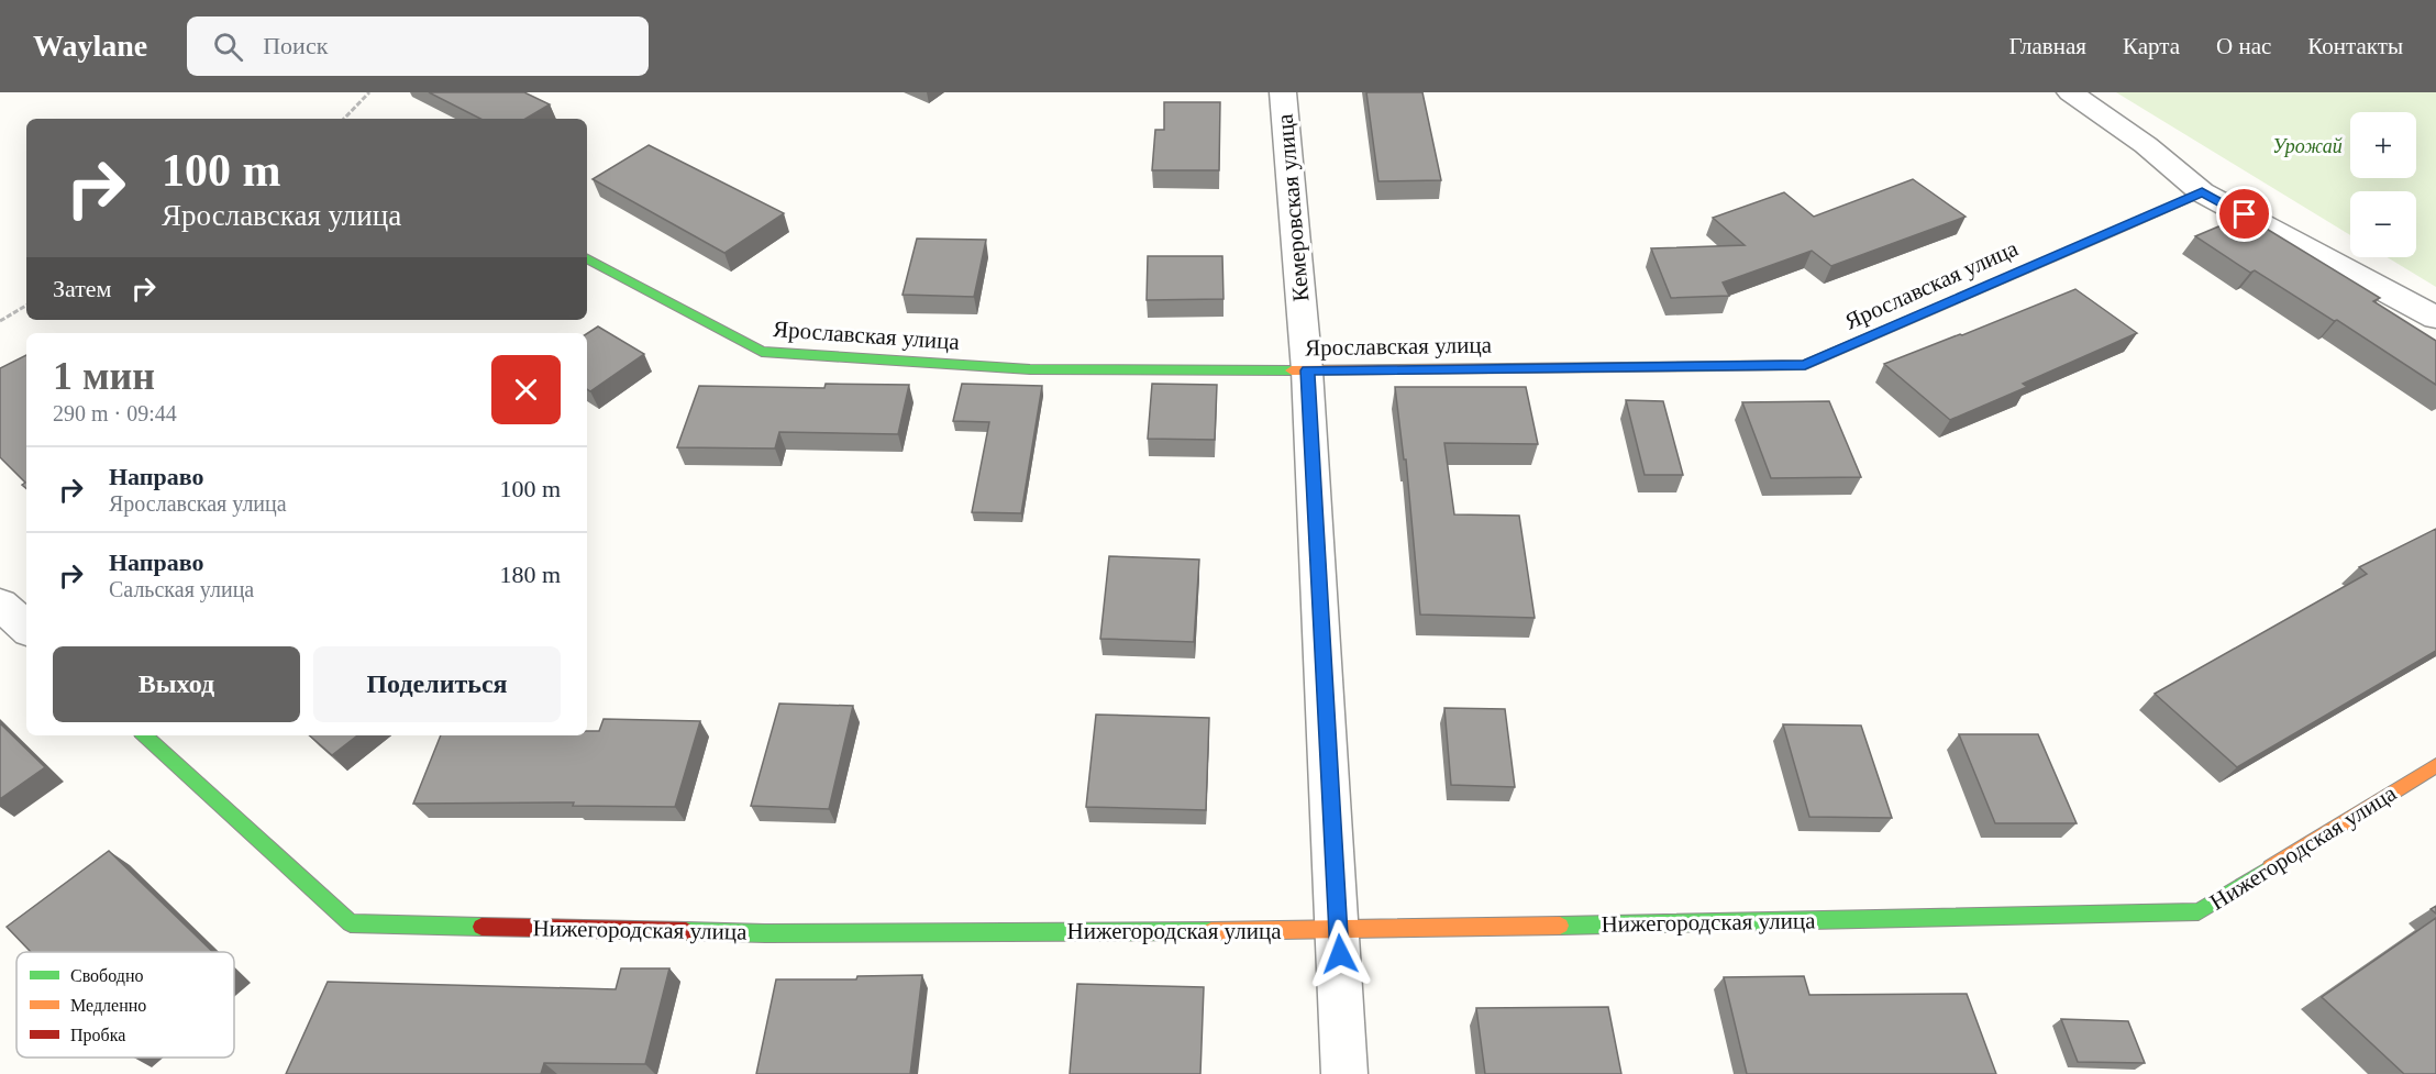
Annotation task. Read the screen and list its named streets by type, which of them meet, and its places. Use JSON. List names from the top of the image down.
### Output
{
  "streets": {
    "street": ["Кемеровская улица", "Ярославская улица", "Нижегородская улица"]
  },
  "crossings": [
    ["Кемеровская улица", "Ярославская улица"],
    ["Кемеровская улица", "Нижегородская улица"]
  ],
  "parks": ["Урожай"],
  "legend": ["Свободно", "Медленно", "Пробка"],
  "page": {
    "header": "Waylane",
    "search": "Поиск",
    "nav": [
      "Главная",
      "Карта",
      "О нас",
      "Контакты"
    ],
    "map_buttons": ["+", "−"],
    "turn": ["100 m", "Ярославская улица"],
    "then": "Затем",
    "heading": ["1 мин", "290 m · 09:44"],
    "list": [
      {
        "name": "Направо",
        "note": "Ярославская улица",
        "value": "100 m"
      },
      {
        "name": "Направо",
        "note": "Сальская улица",
        "value": "180 m"
      }
    ],
    "buttons": ["Выход", "Поделиться"]
  }
}
